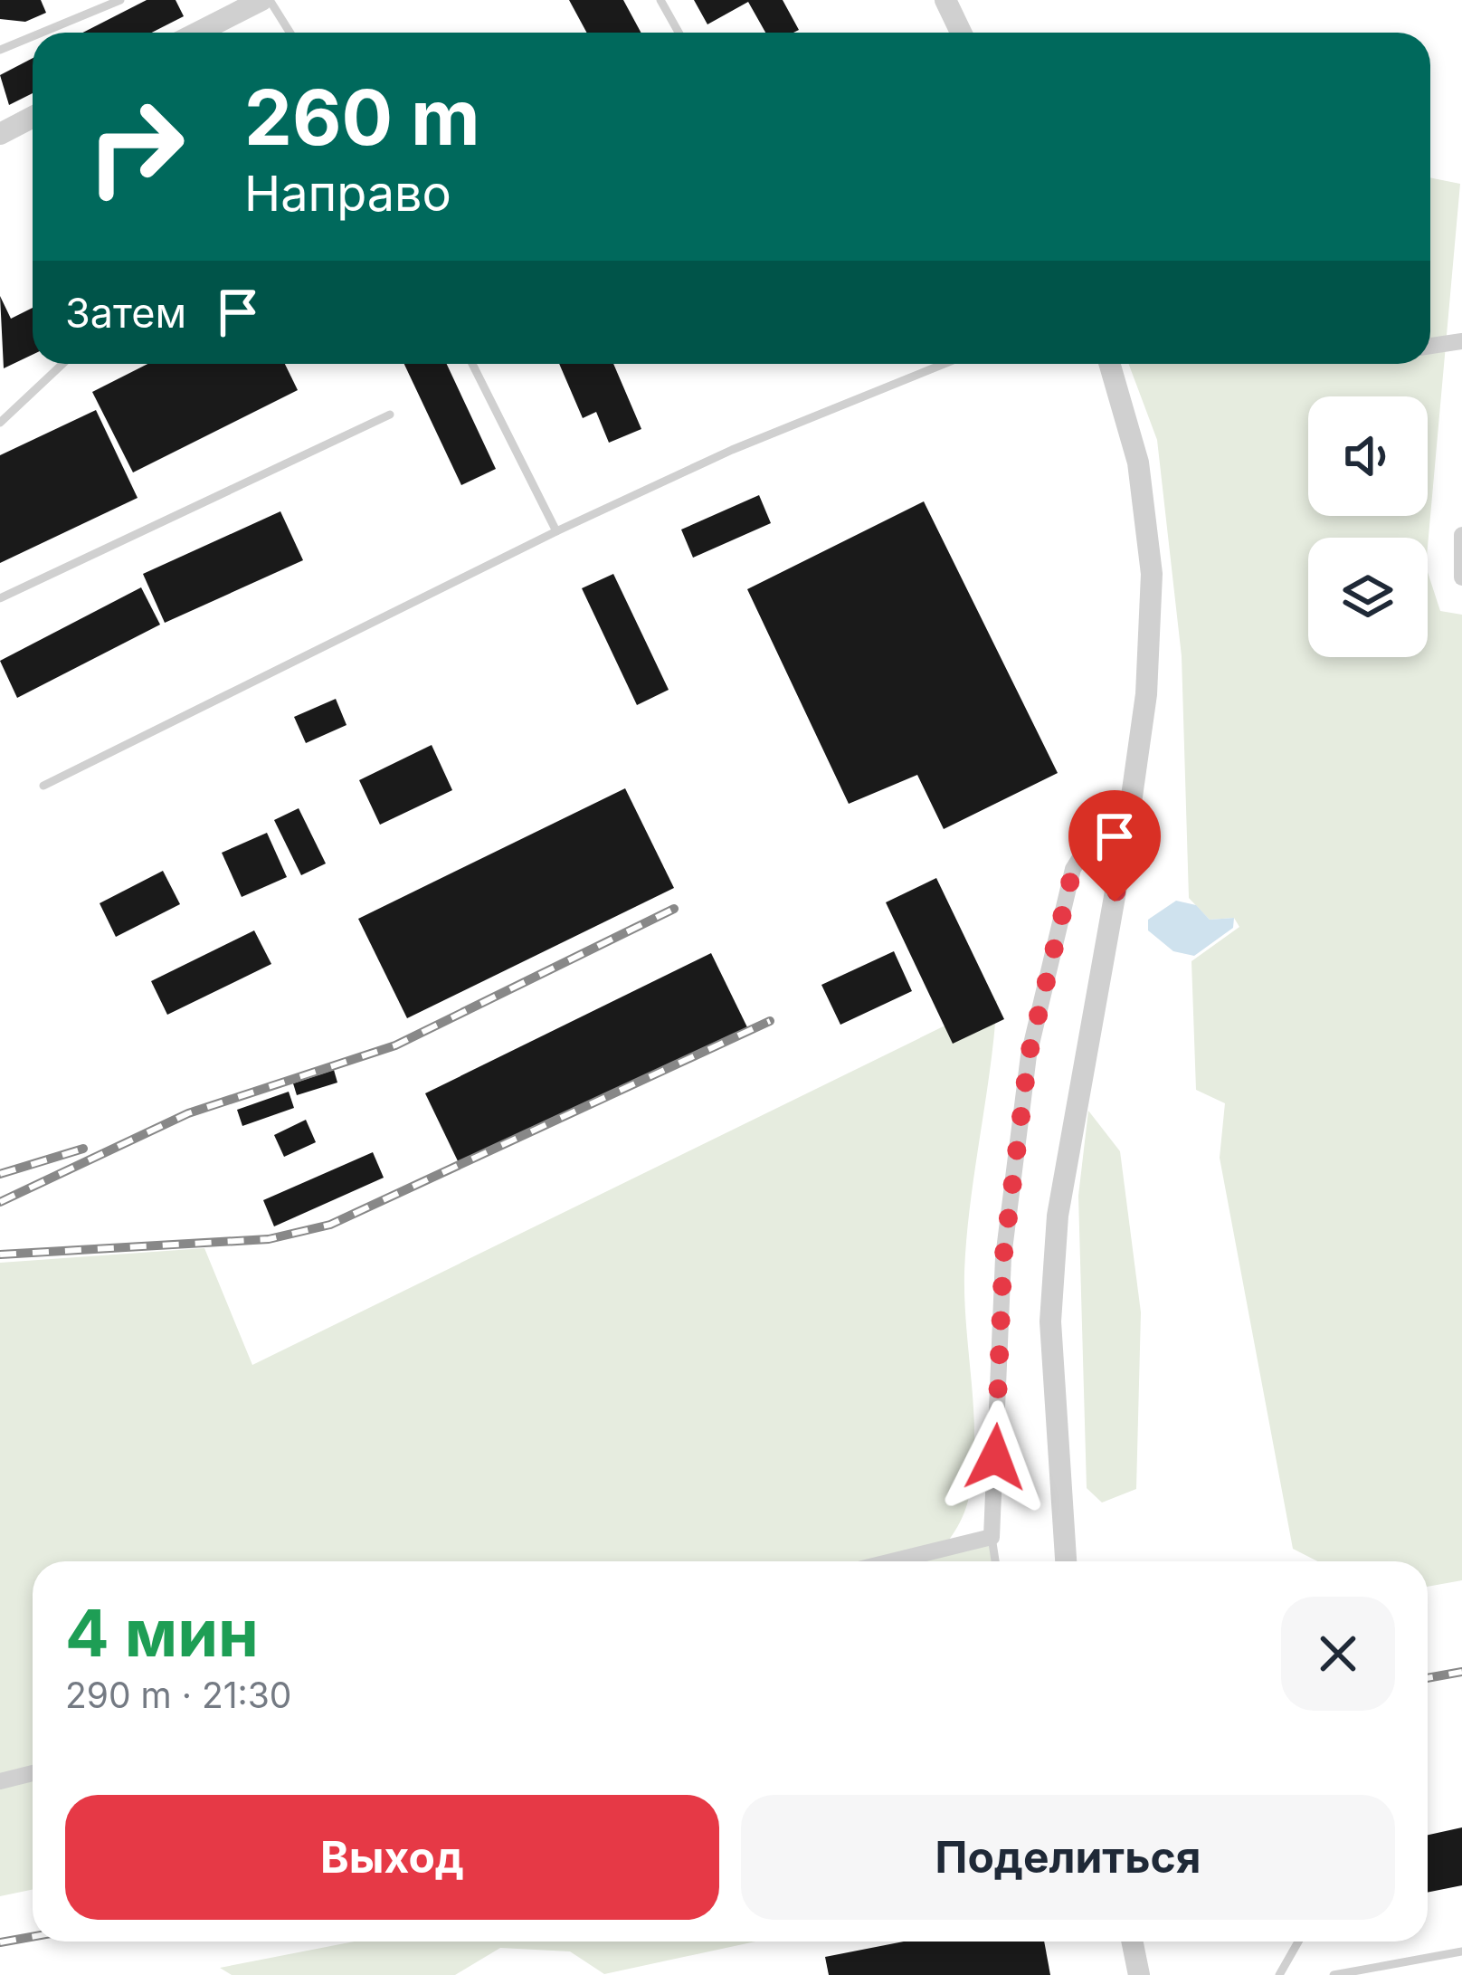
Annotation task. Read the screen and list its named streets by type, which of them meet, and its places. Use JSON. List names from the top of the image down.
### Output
{
  "page": {
    "turn": ["260 m", "Направо"],
    "then": "Затем",
    "heading": ["4 мин", "290 m · 21:30"],
    "buttons": ["Выход", "Поделиться"]
  }
}
